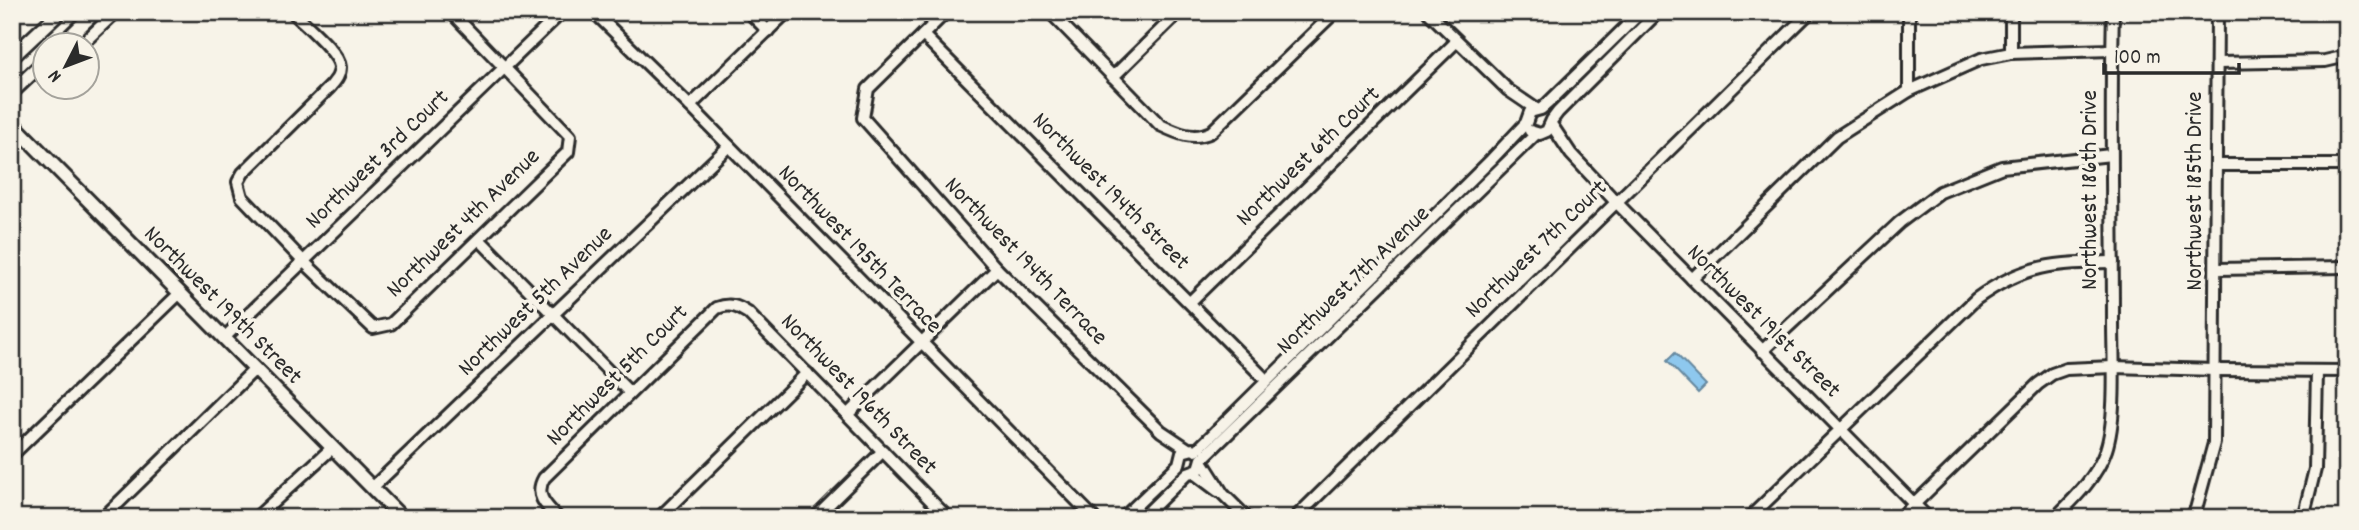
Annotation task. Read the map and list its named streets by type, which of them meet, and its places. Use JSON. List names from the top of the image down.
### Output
{
  "streets": {
    "main road": ["Northwest 199th Street"],
    "street": [
      "Northwest 6th Court",
      "Northwest 3rd Court",
      "Northwest 186th Drive",
      "Northwest 185th Drive",
      "Northwest 194th Street",
      "Northwest 4th Avenue",
      "Northwest 195th Terrace",
      "Northwest 7th Court",
      "Northwest 194th Terrace",
      "Northwest 7th Avenue",
      "Northwest 5th Avenue",
      "Northwest 191st Street",
      "Northwest 5th Court",
      "Northwest 196th Street"
    ]
  },
  "crossings": [
    ["Northwest 6th Court", "Northwest 194th Street"],
    ["Northwest 3rd Court", "Northwest 4th Avenue"],
    ["Northwest 3rd Court", "Northwest 199th Street"],
    ["Northwest 194th Street", "Northwest 194th Terrace"],
    ["Northwest 194th Street", "Northwest 7th Avenue"],
    ["Northwest 195th Terrace", "Northwest 5th Avenue"],
    ["Northwest 7th Court", "Northwest 191st Street"],
    ["Northwest 194th Terrace", "Northwest 7th Avenue"],
    ["Northwest 7th Avenue", "Northwest 191st Street"],
    ["Northwest 5th Avenue", "Northwest 199th Street"],
    ["Northwest 5th Court", "Northwest 196th Street"]
  ],
  "scale_bar": "100 m",
  "north": "bottom left"
}
